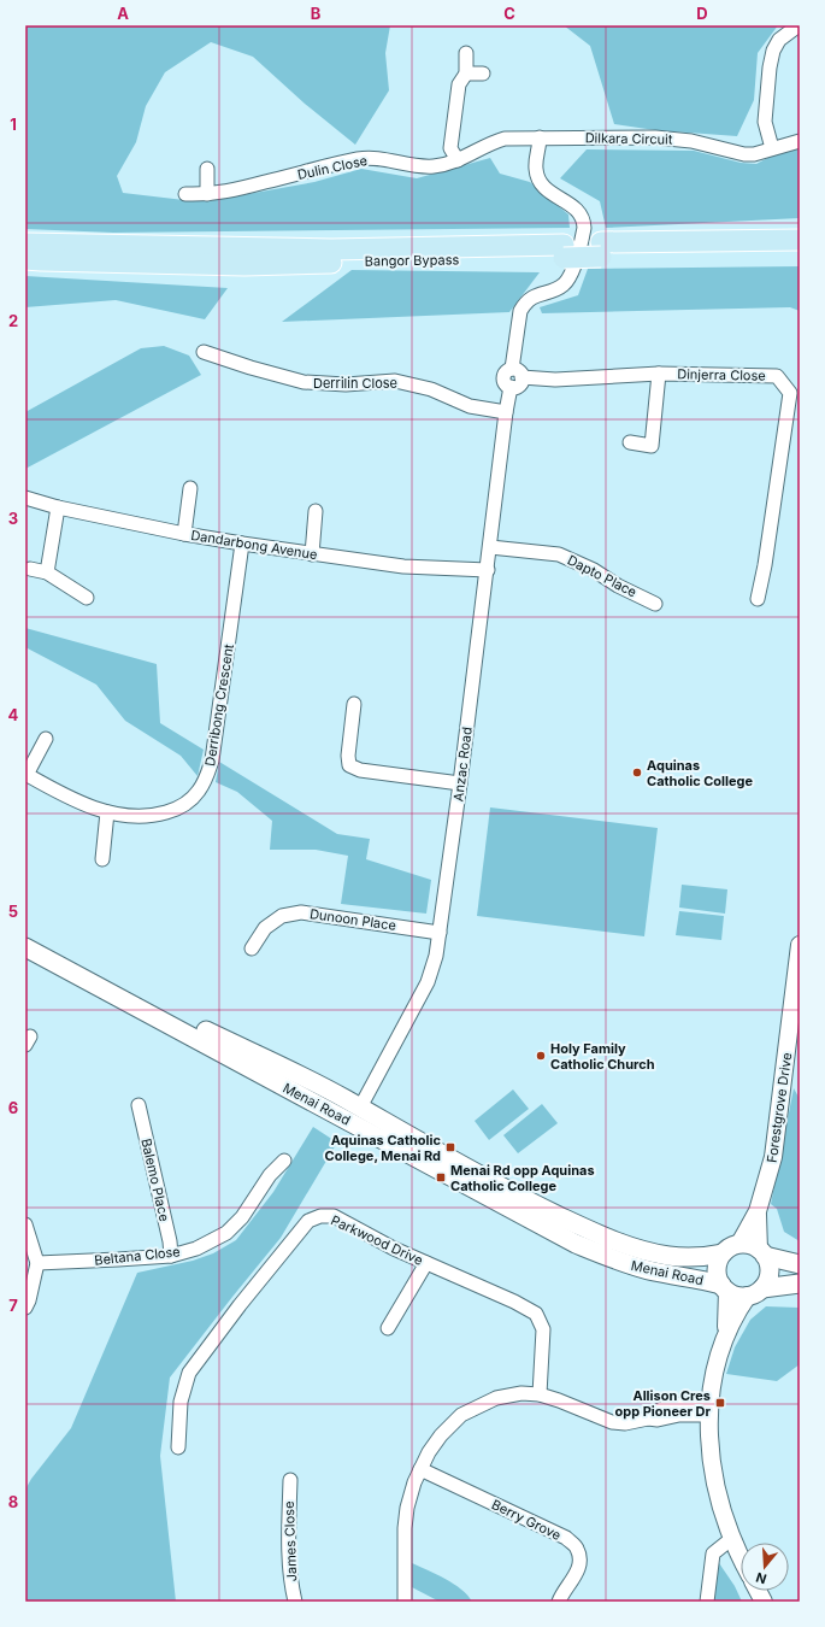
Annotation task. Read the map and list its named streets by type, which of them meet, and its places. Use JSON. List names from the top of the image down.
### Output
{
  "streets": {
    "main road": ["Bangor Bypass", "Menai Road"],
    "street": [
      "Dilkara Circuit",
      "Dulin Close",
      "Dinjerra Close",
      "Derrilin Close",
      "Dandarbong Avenue",
      "Dapto Place",
      "Derribong Crescent",
      "Anzac Road",
      "Dunoon Place",
      "Forestgrove Drive",
      "Balemo Place",
      "Parkwood Drive",
      "Beltana Close",
      "Berry Grove",
      "James Close"
    ]
  },
  "crossings": [
    ["Dilkara Circuit", "Dulin Close"],
    ["Dinjerra Close", "Anzac Road"],
    ["Derrilin Close", "Anzac Road"],
    ["Dandarbong Avenue", "Derribong Crescent"],
    ["Dandarbong Avenue", "Anzac Road"],
    ["Dapto Place", "Anzac Road"],
    ["Anzac Road", "Dunoon Place"],
    ["Anzac Road", "Menai Road"],
    ["Balemo Place", "Beltana Close"]
  ],
  "places": {
    "other": ["Aquinas Catholic College", "Holy Family Catholic Church"],
    "transit": ["Aquinas Catholic College, Menai Rd", "Menai Rd opp Aquinas Catholic College", "Allison Cres opp Pioneer Dr"]
  },
  "north": "bottom",
  "grid": {
    "columns": [
      "A",
      "B",
      "C",
      "D"
    ],
    "rows": [
      "1",
      "2",
      "3",
      "4",
      "5",
      "6",
      "7",
      "8"
    ]
  }
}
